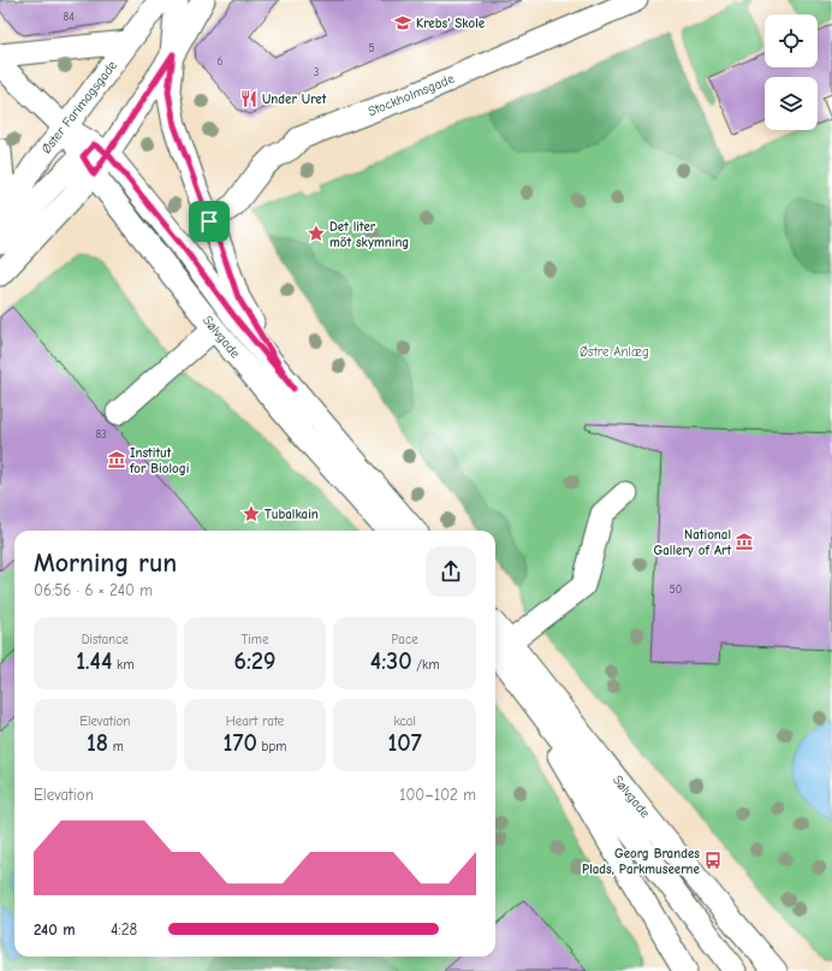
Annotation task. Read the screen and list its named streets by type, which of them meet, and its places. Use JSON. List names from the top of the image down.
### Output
{
  "streets": {
    "street": ["Stockholmsgade", "Øster Farimagsgade", "Sølvgade"]
  },
  "crossings": [
    ["Stockholmsgade", "Sølvgade"],
    ["Øster Farimagsgade", "Sølvgade"]
  ],
  "parks": ["Østre Anlæg"],
  "places": {
    "school or university": ["Krebs' Skole"],
    "restaurant": ["Under Uret"],
    "place": ["Det liter möt skymning", "Tubalkain"],
    "museum": ["Institut for Biologi", "National Gallery of Art"],
    "bus stop": ["Georg Brandes Plads, Parkmuseerne"]
  },
  "house_numbers": [
    "84",
    "5",
    "6",
    "3",
    "83",
    "50"
  ],
  "page": {
    "heading": ["Morning run", "06:56 · 6 × 240 m"],
    "stats": [
      ["Distance", "1.44 km"],
      ["Time", "6:29"],
      ["Pace", "4:30 /km"],
      ["Elevation", "18 m"],
      ["Heart rate", "170 bpm"],
      ["kcal", "107"]
    ],
    "chart": ["Elevation", "100–102 m"],
    "list": [
      {
        "name": "240 m",
        "note": "4:28"
      }
    ]
  }
}
